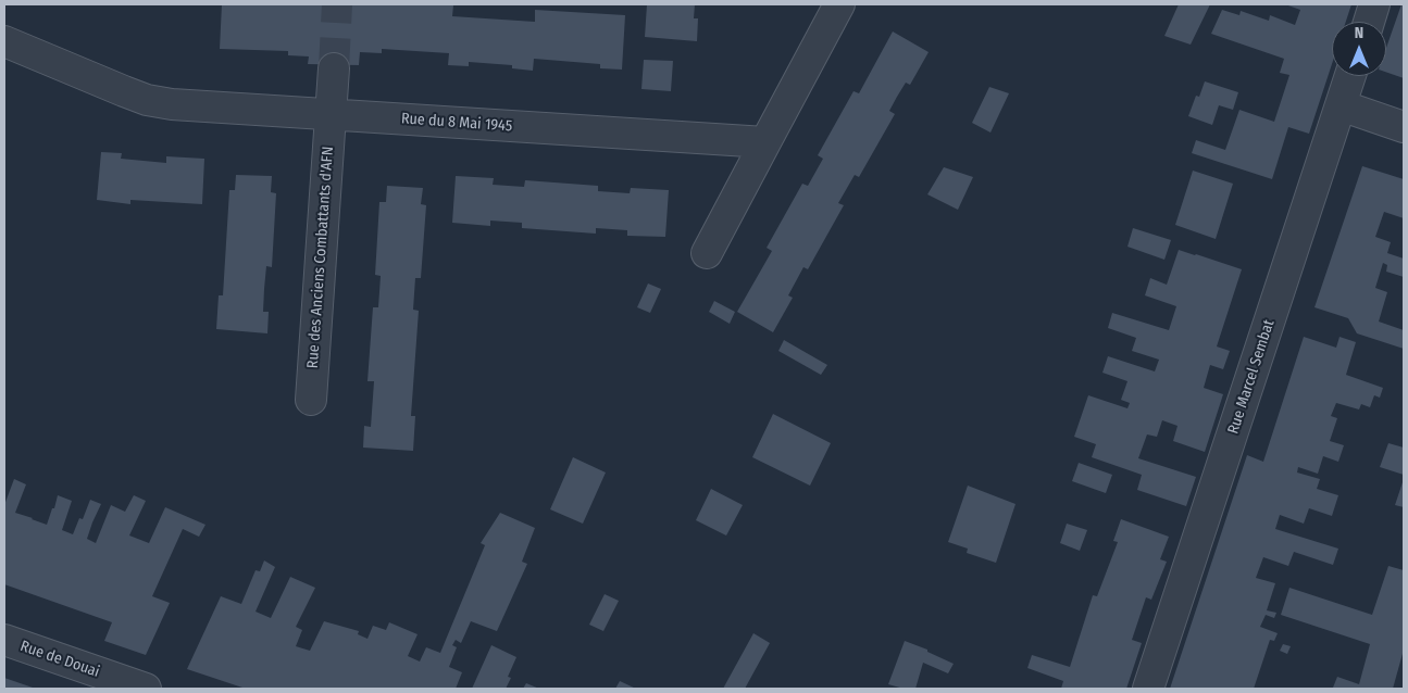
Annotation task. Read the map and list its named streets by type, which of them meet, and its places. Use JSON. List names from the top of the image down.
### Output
{
  "streets": {
    "street": [
      "Rue du 8 Mai 1945",
      "Rue des Anciens Combattants d'AFN",
      "Rue Marcel Sembat",
      "Rue de Douai"
    ]
  },
  "crossings": [
    ["Rue du 8 Mai 1945", "Rue des Anciens Combattants d'AFN"]
  ],
  "north": "top"
}
